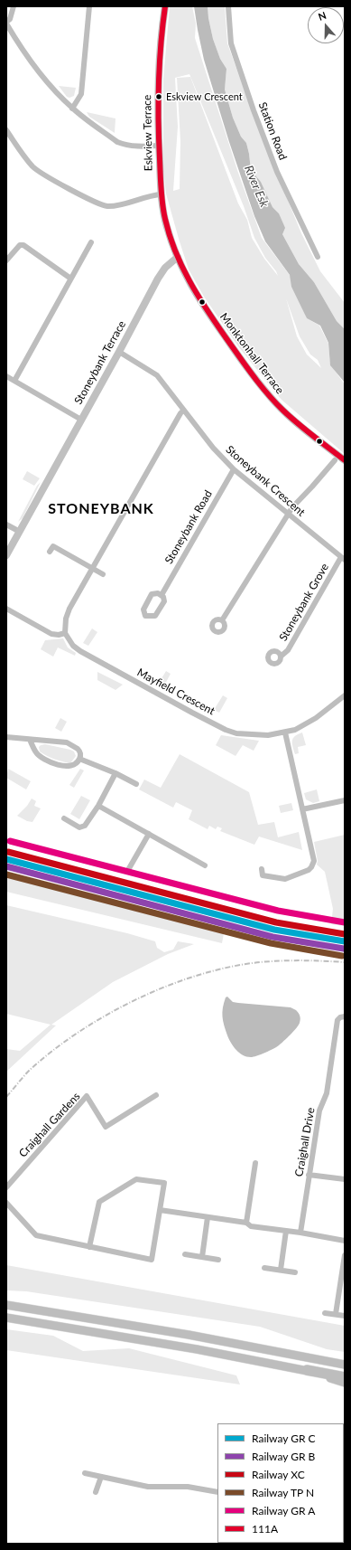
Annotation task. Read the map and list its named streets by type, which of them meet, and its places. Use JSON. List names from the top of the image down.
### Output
{
  "streets": {
    "main road": ["Eskview Terrace", "Monktonhall Terrace", "Stoneybank Terrace"],
    "street": [
      "Station Road",
      "Stoneybank Crescent",
      "Stoneybank Road",
      "Stoneybank Grove",
      "Mayfield Crescent",
      "Craighall Gardens",
      "Craighall Drive"
    ]
  },
  "crossings": [
    ["Eskview Terrace", "Monktonhall Terrace"],
    ["Eskview Terrace", "Stoneybank Terrace"],
    ["Monktonhall Terrace", "Stoneybank Terrace"],
    ["Stoneybank Terrace", "Stoneybank Crescent"],
    ["Stoneybank Crescent", "Stoneybank Road"],
    ["Stoneybank Crescent", "Stoneybank Grove"]
  ],
  "districts": ["STONEYBANK"],
  "water": ["River Esk"],
  "places": ["Eskview Crescent"],
  "lines": ["transit line 111A", "rail line XC"],
  "legend": [
    "Railway GR C",
    "Railway GR B",
    "Railway XC",
    "Railway TP N",
    "Railway GR A",
    "111A"
  ],
  "north": "top"
}
